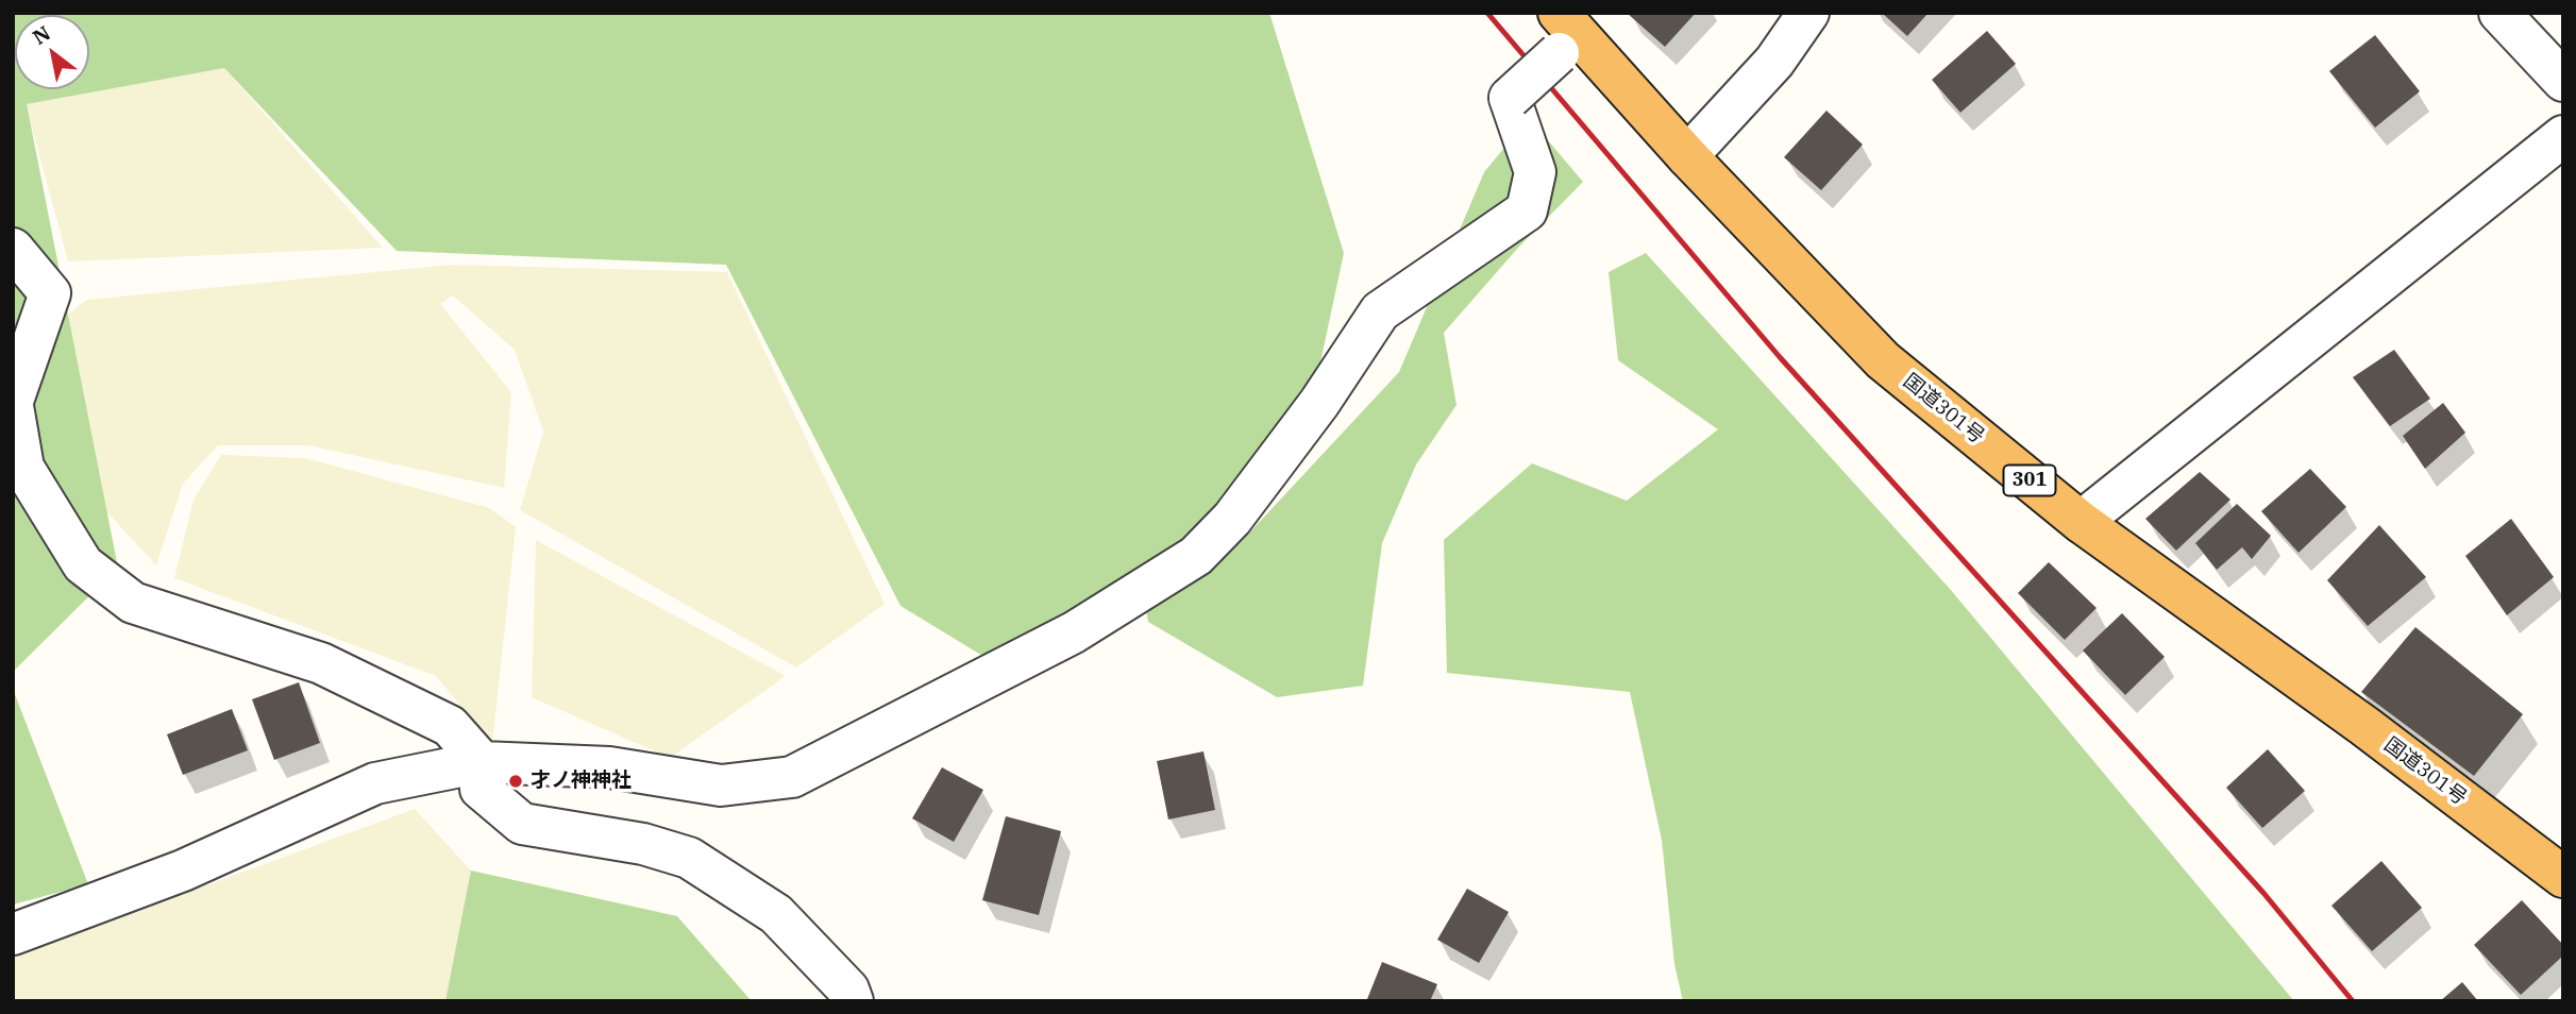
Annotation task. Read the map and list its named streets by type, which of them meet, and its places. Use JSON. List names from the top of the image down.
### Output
{
  "streets": {
    "highway": ["国道301号", "301"]
  },
  "places": ["才ノ神神社"],
  "north": "top left"
}
